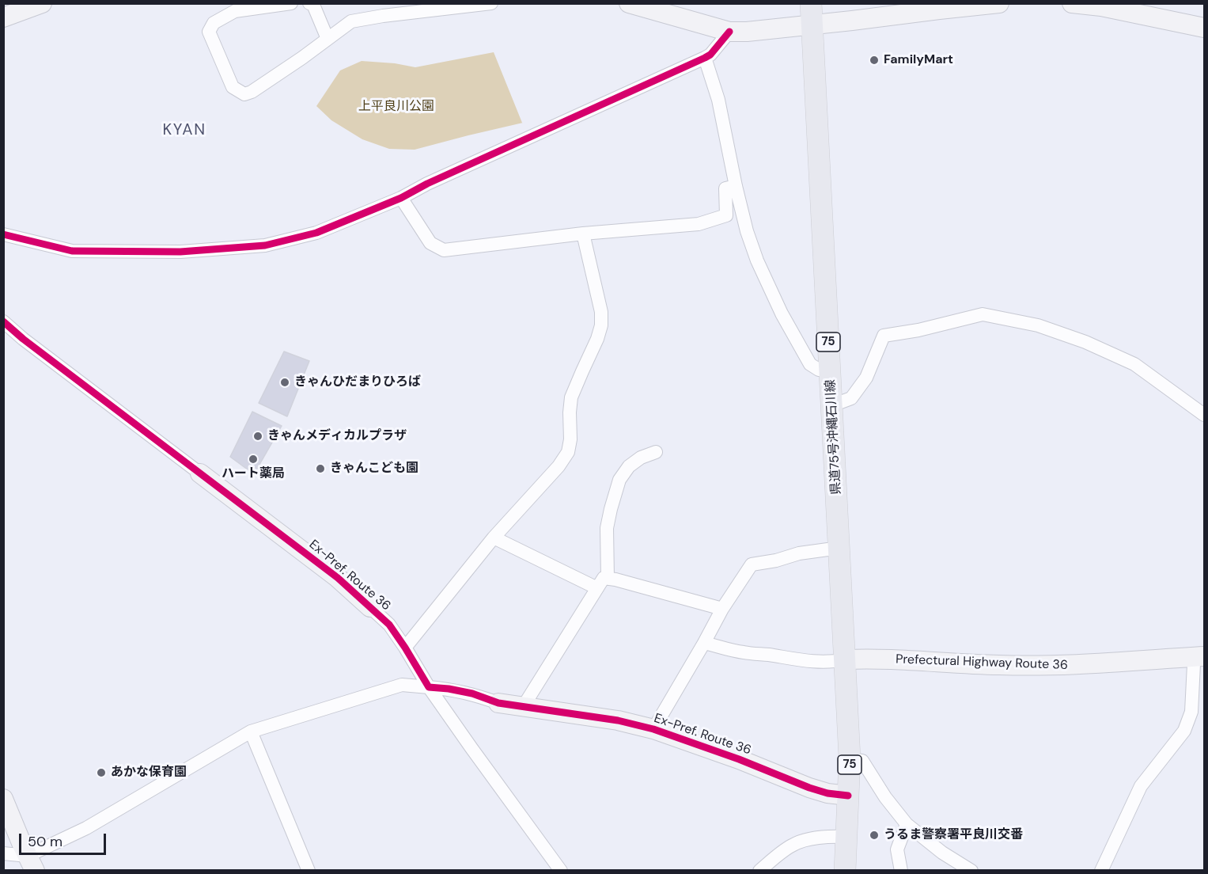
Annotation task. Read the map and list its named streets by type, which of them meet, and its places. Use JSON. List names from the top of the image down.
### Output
{
  "streets": {
    "main road": [
      "75",
      "県道75号沖縄石川線",
      "Ex-Pref. Route 36",
      "Prefectural Highway Route 36"
    ]
  },
  "crossings": [
    ["県道75号沖縄石川線", "Ex-Pref. Route 36"],
    ["県道75号沖縄石川線", "Prefectural Highway Route 36"]
  ],
  "districts": ["KYAN"],
  "parks": ["上平良川公園"],
  "places": [
    "FamilyMart",
    "きゃんひだまりひろば",
    "きゃんメディカルプラザ",
    "ハート薬局",
    "きゃんこども園",
    "あかな保育園",
    "うるま警察署平良川交番"
  ],
  "scale_bar": "50 m"
}
